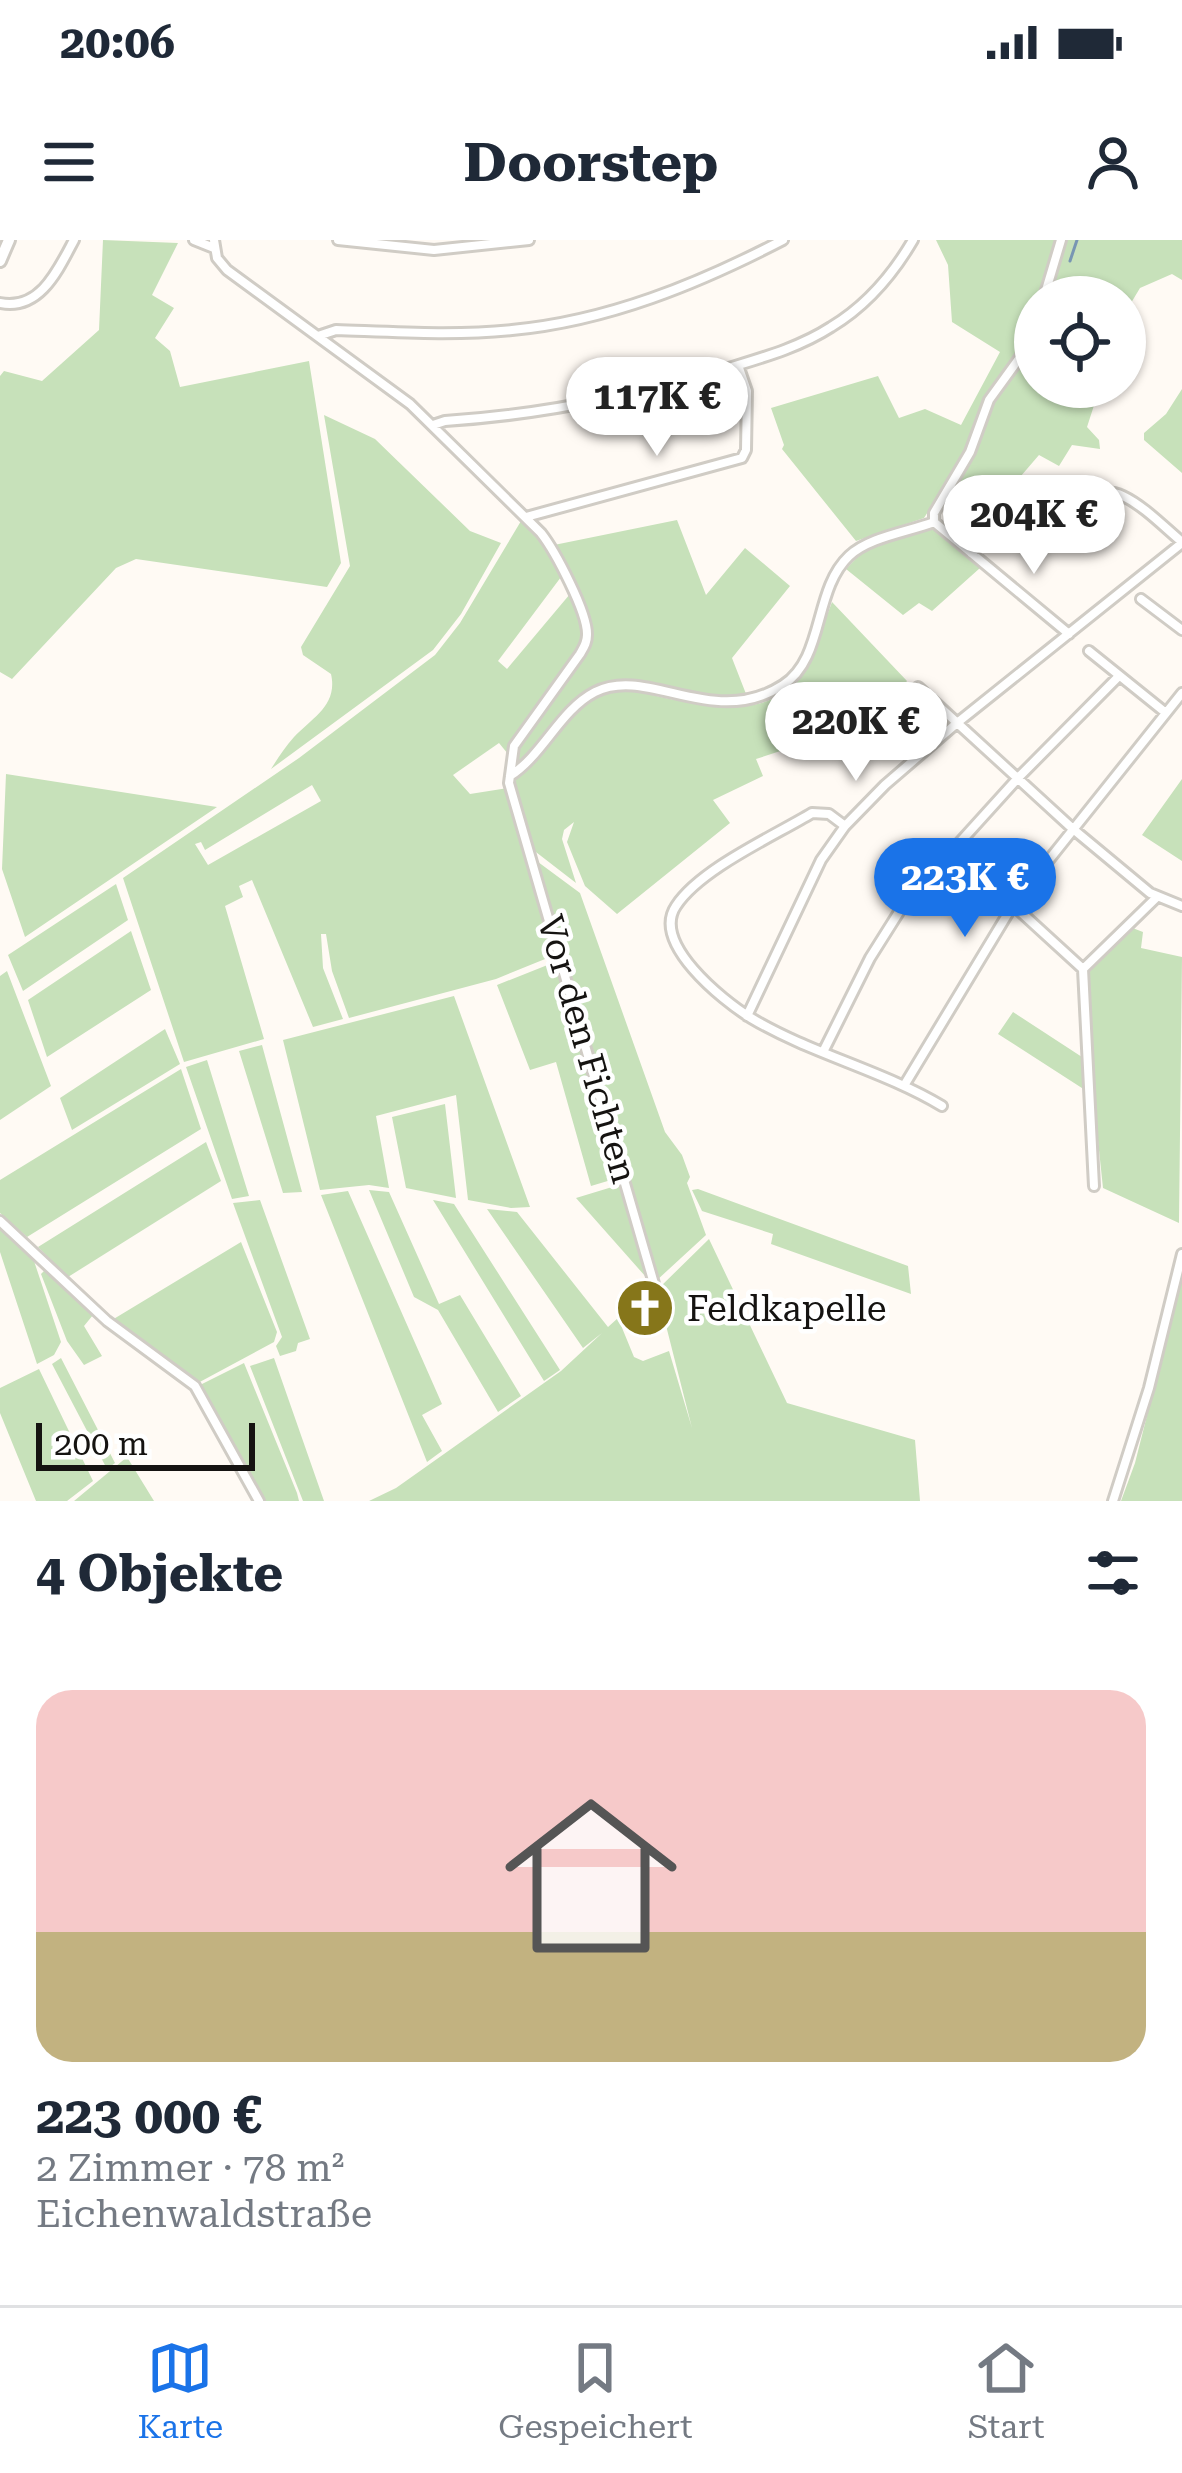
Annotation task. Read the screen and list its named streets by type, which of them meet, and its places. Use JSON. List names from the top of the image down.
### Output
{
  "streets": {
    "street": ["Vor den Fichten"]
  },
  "places": {
    "church": ["Feldkapelle"]
  },
  "scale_bar": "200 m",
  "page": {
    "status": "20:06",
    "header": "Doorstep",
    "price": [
      "117K €",
      "204K €",
      "220K €",
      "223K €"
    ],
    "scale": "200 m",
    "heading": "4 Objekte",
    "list": [
      {
        "name": "223 000 €",
        "note": "2 Zimmer · 78 m² · Eichenwaldstraße"
      }
    ],
    "tabs": ["Karte", "Gespeichert", "Start"]
  }
}
